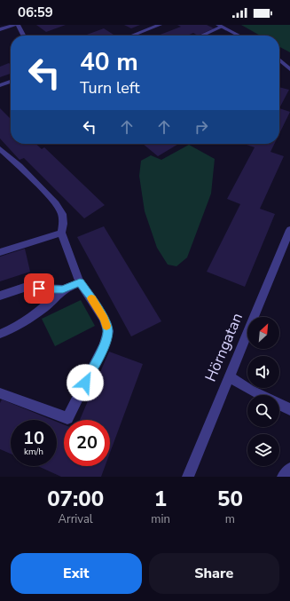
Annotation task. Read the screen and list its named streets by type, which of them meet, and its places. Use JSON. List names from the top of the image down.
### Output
{
  "streets": {
    "street": ["Hörngatan"]
  },
  "north": "top right",
  "page": {
    "status": "06:59",
    "turn": ["40 m", "Turn left"],
    "speed": "10 km/h",
    "limit": "20",
    "eta": [
      "07:00",
      "Arrival",
      "1",
      "min",
      "50",
      "m"
    ],
    "buttons": ["Exit", "Share"]
  }
}
